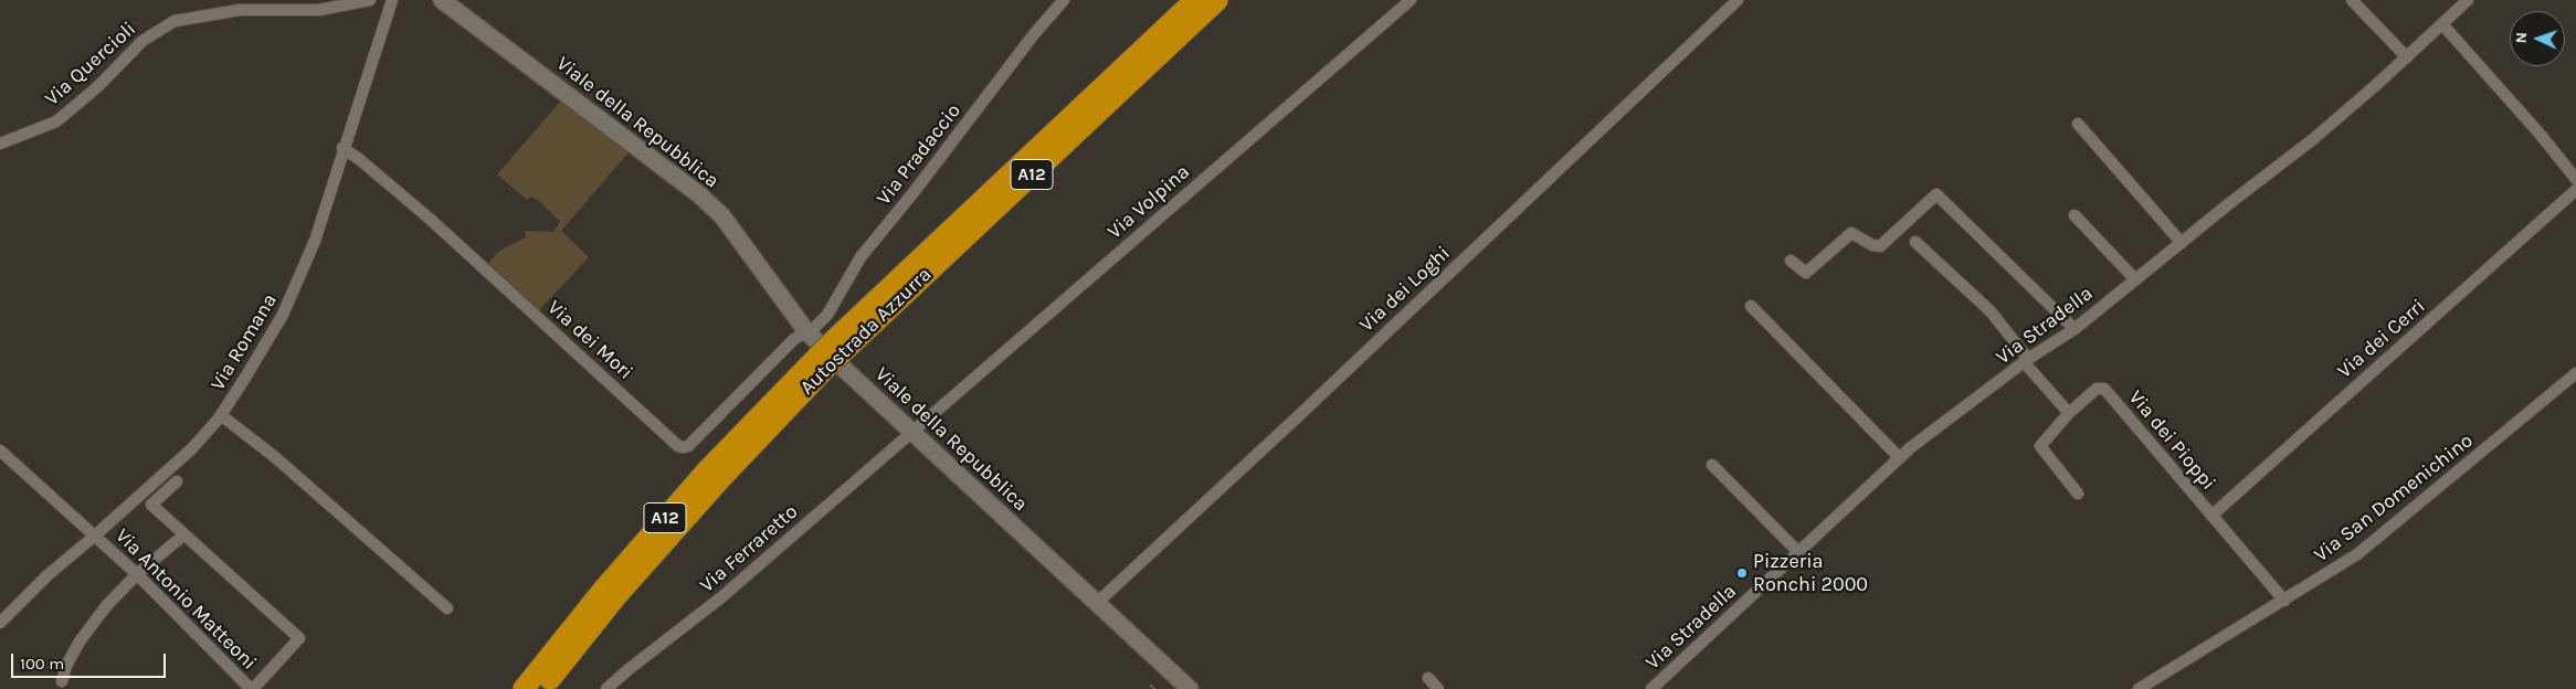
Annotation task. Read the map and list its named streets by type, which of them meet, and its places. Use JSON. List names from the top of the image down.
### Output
{
  "streets": {
    "highway": ["A12", "Autostrada Azzurra"],
    "main road": ["Viale della Repubblica"],
    "street": [
      "Via Quercioli",
      "Via Pradaccio",
      "Via Volpina",
      "Via dei Loghi",
      "Via Stradella",
      "Via dei Cerri",
      "Via dei Mori",
      "Via Romana",
      "Via dei Pioppi",
      "Via San Domenichino",
      "Via Ferraretto",
      "Via Antonio Matteoni"
    ]
  },
  "crossings": [
    ["Viale della Repubblica", "Via Pradaccio"],
    ["Viale della Repubblica", "Via Volpina"],
    ["Viale della Repubblica", "Via dei Loghi"],
    ["Viale della Repubblica", "Via dei Mori"],
    ["Viale della Repubblica", "Via Ferraretto"],
    ["Via Pradaccio", "Via dei Mori"],
    ["Via Volpina", "Via Ferraretto"],
    ["Via dei Cerri", "Via dei Pioppi"],
    ["Via dei Mori", "Via Romana"],
    ["Via Romana", "Via Antonio Matteoni"],
    ["Via dei Pioppi", "Via San Domenichino"]
  ],
  "places": ["Pizzeria Ronchi 2000"],
  "scale_bar": "100 m",
  "north": "left"
}
